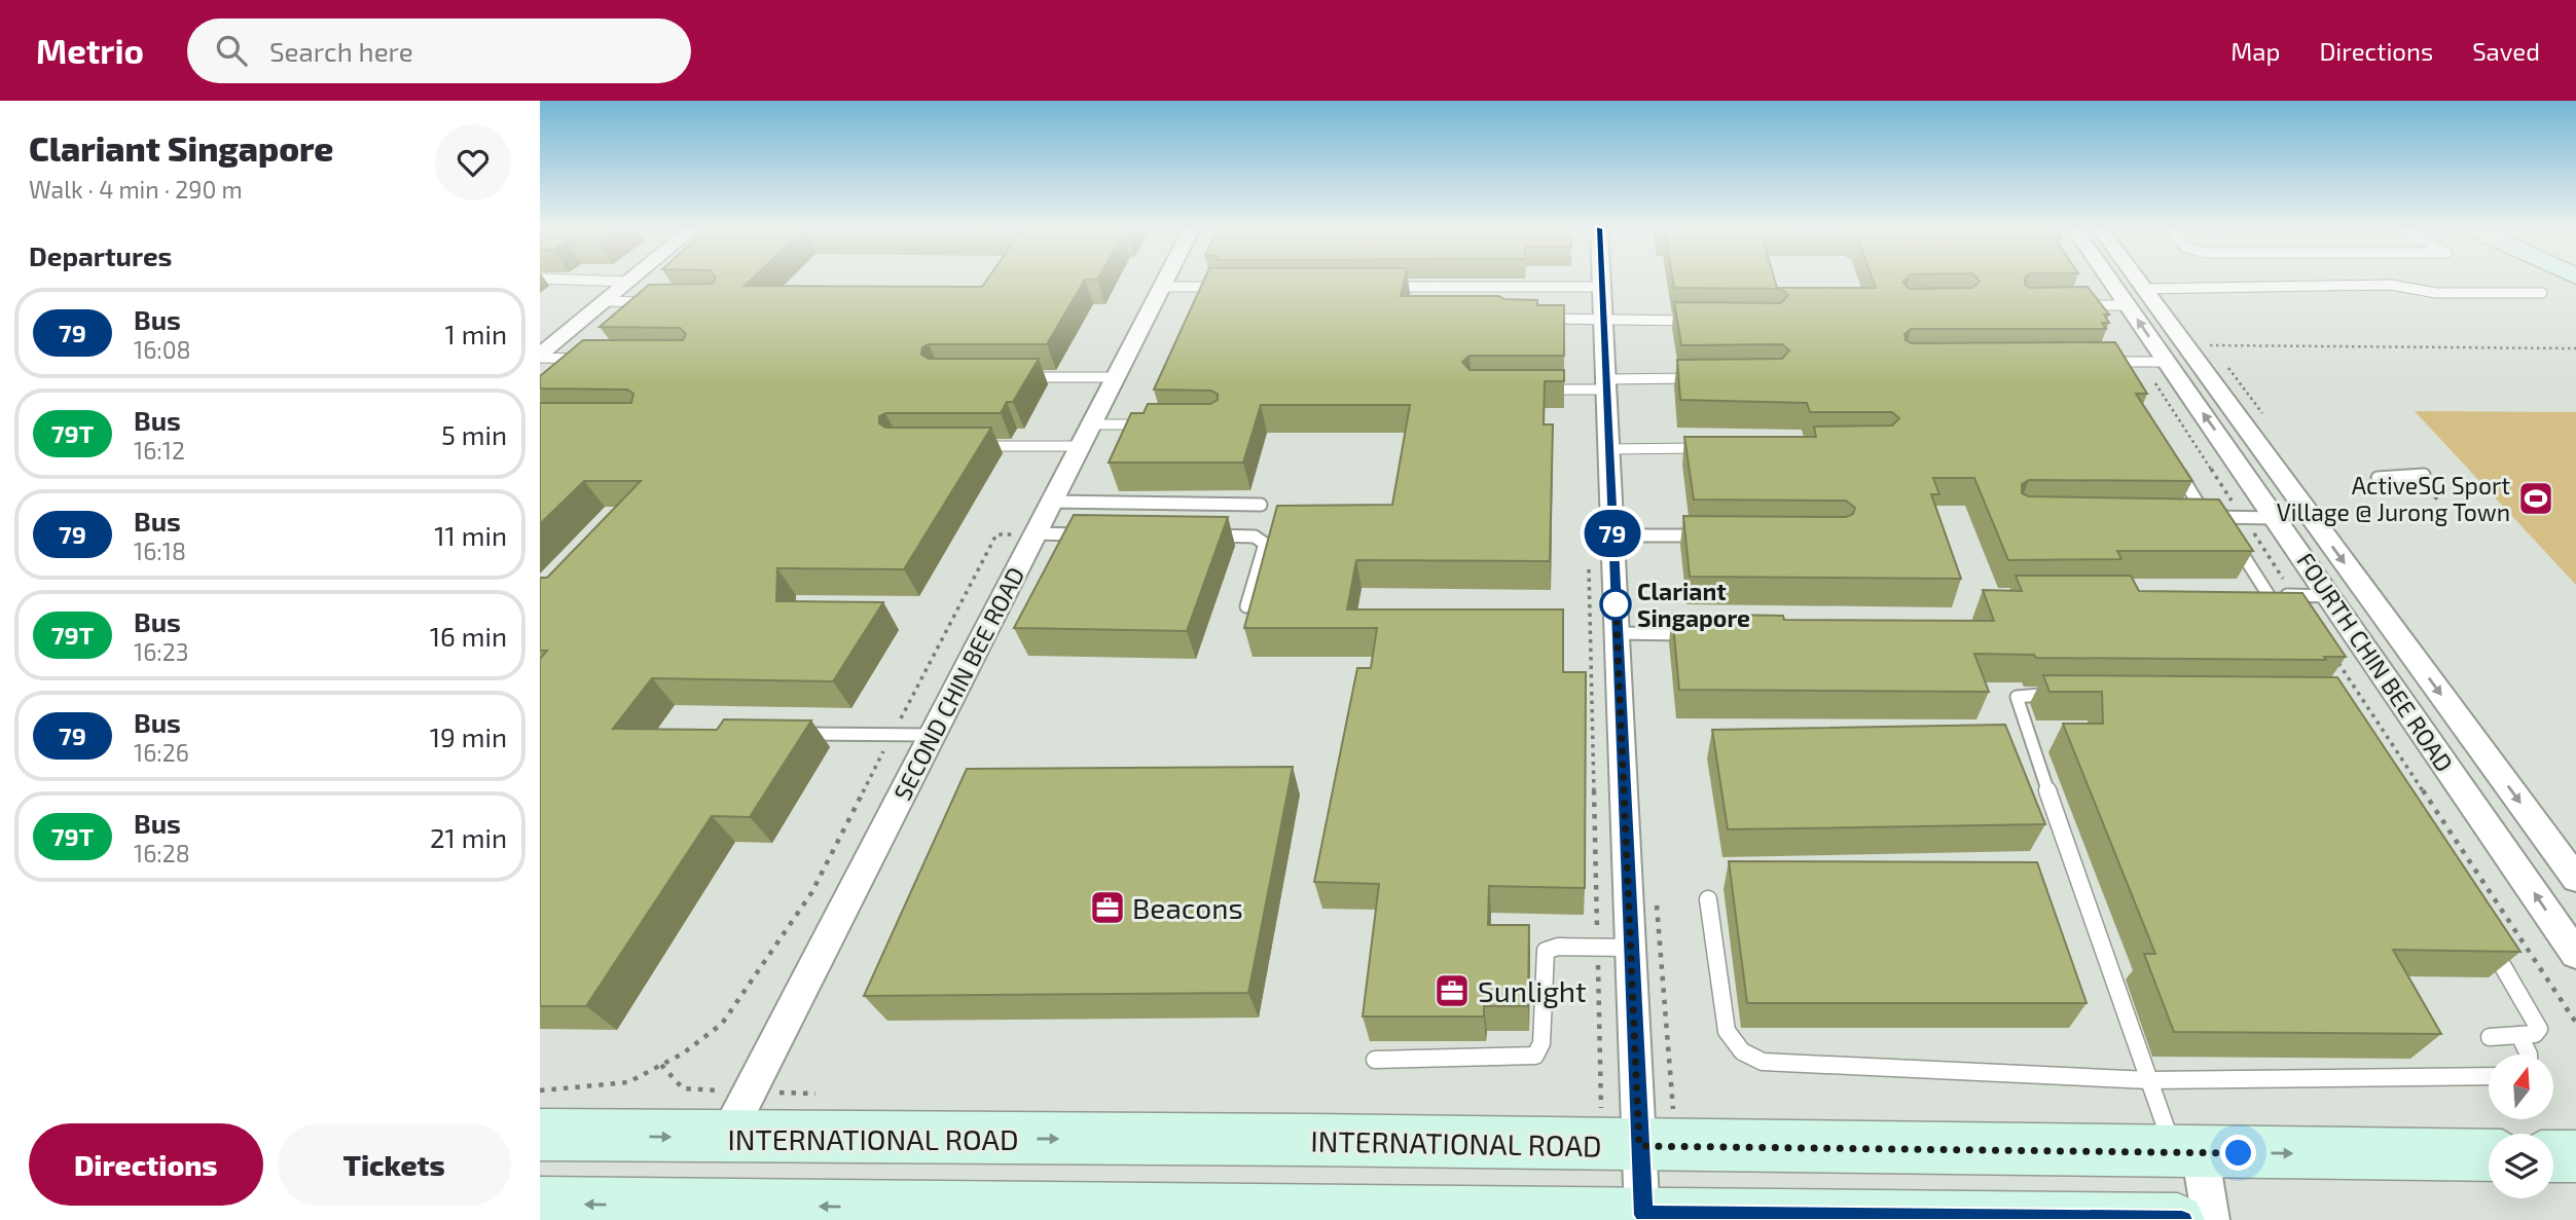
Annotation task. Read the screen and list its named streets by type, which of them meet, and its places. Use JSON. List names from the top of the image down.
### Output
{
  "streets": {
    "main road": ["INTERNATIONAL ROAD"],
    "street": ["FOURTH CHIN BEE ROAD", "SECOND CHIN BEE ROAD"]
  },
  "crossings": [
    ["SECOND CHIN BEE ROAD", "INTERNATIONAL ROAD"]
  ],
  "places": {
    "sports": ["ActiveSG Sport Village @ Jurong Town"],
    "other": ["Clariant Singapore"],
    "office": ["Beacons", "Sunlight"]
  },
  "lines": ["bus line 79"],
  "north": "top",
  "page": {
    "header": "Metrio",
    "search": "Search here",
    "nav": ["Map", "Directions", "Saved"],
    "heading": [
      ["Clariant Singapore", "Walk · 4 min · 290 m"],
      "Departures"
    ],
    "on_map": "79",
    "list": [
      {
        "mark": "79",
        "name": "Bus",
        "note": "16:08",
        "value": "1 min"
      },
      {
        "mark": "79T",
        "name": "Bus",
        "note": "16:12",
        "value": "5 min"
      },
      {
        "mark": "79",
        "name": "Bus",
        "note": "16:18",
        "value": "11 min"
      },
      {
        "mark": "79T",
        "name": "Bus",
        "note": "16:23",
        "value": "16 min"
      },
      {
        "mark": "79",
        "name": "Bus",
        "note": "16:26",
        "value": "19 min"
      },
      {
        "mark": "79T",
        "name": "Bus",
        "note": "16:28",
        "value": "21 min"
      }
    ],
    "buttons": ["Directions", "Tickets"]
  }
}
